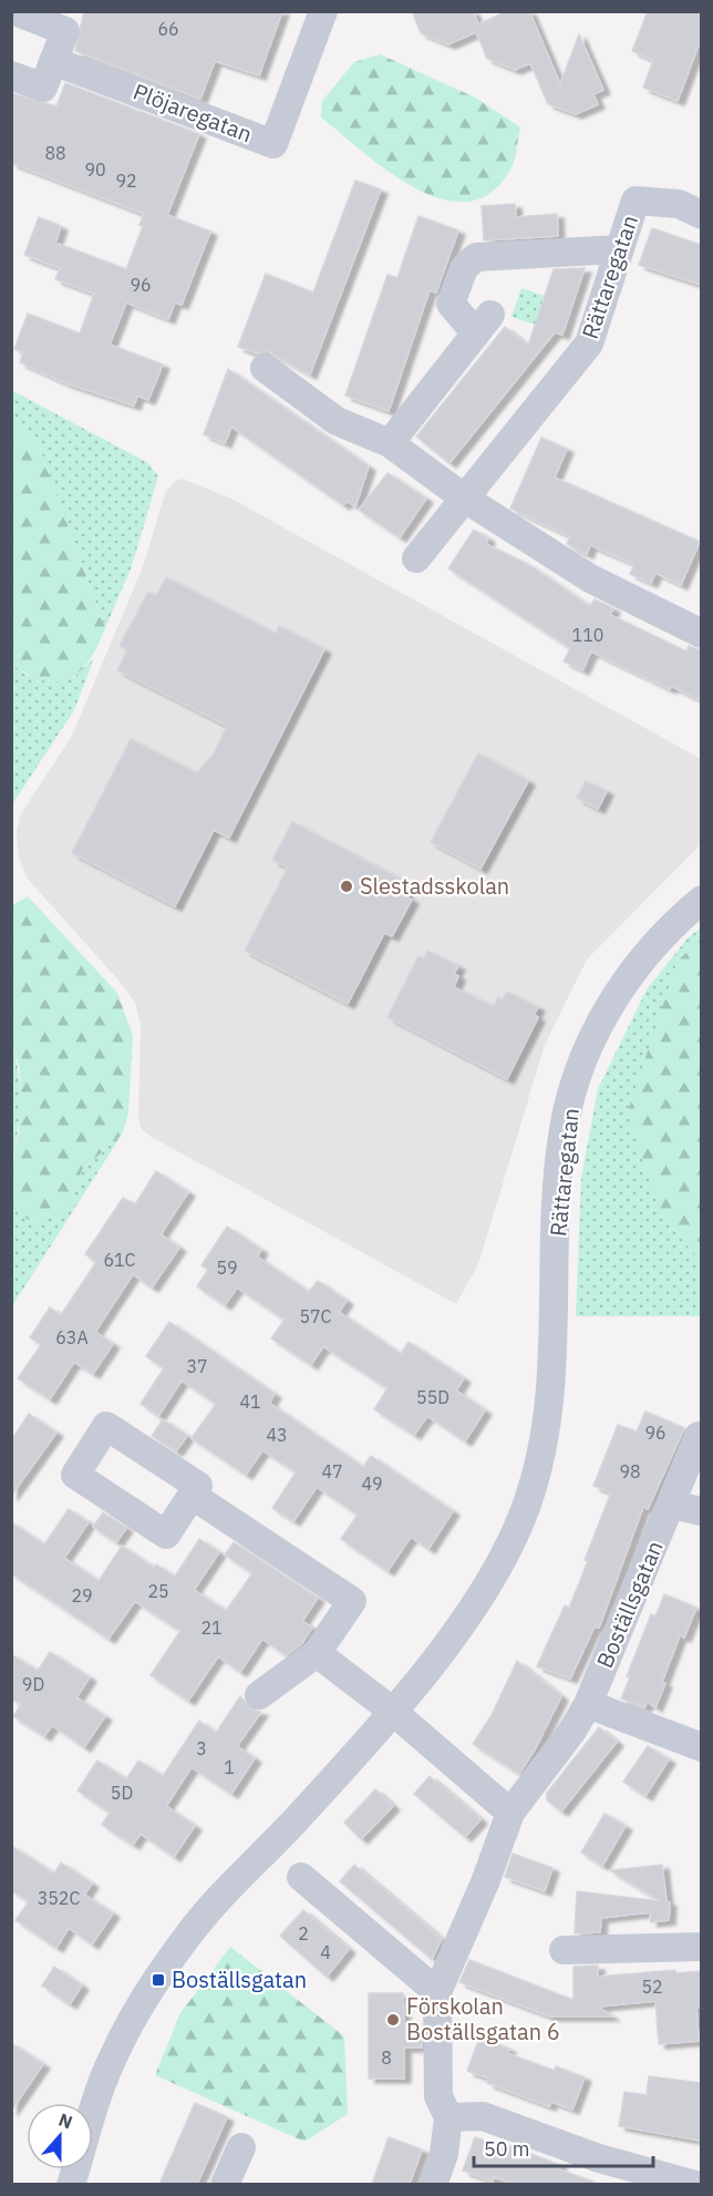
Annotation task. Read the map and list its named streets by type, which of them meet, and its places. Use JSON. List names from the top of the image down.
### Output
{
  "streets": {
    "street": ["Plöjaregatan", "Rättaregatan", "Boställsgatan"]
  },
  "places": {
    "other": ["Slestadsskolan", "Förskolan Boställsgatan 6"],
    "transit": ["Boställsgatan"]
  },
  "house_numbers": [
    "66",
    "88",
    "90",
    "92",
    "96",
    "110",
    "61C",
    "59",
    "57C",
    "63A",
    "37",
    "55D",
    "41",
    "96",
    "43",
    "47",
    "98",
    "49",
    "25",
    "29",
    "21",
    "9D",
    "3",
    "1",
    "5D",
    "352C",
    "2",
    "4",
    "52",
    "8"
  ],
  "scale_bar": "50 m",
  "north": "top"
}
